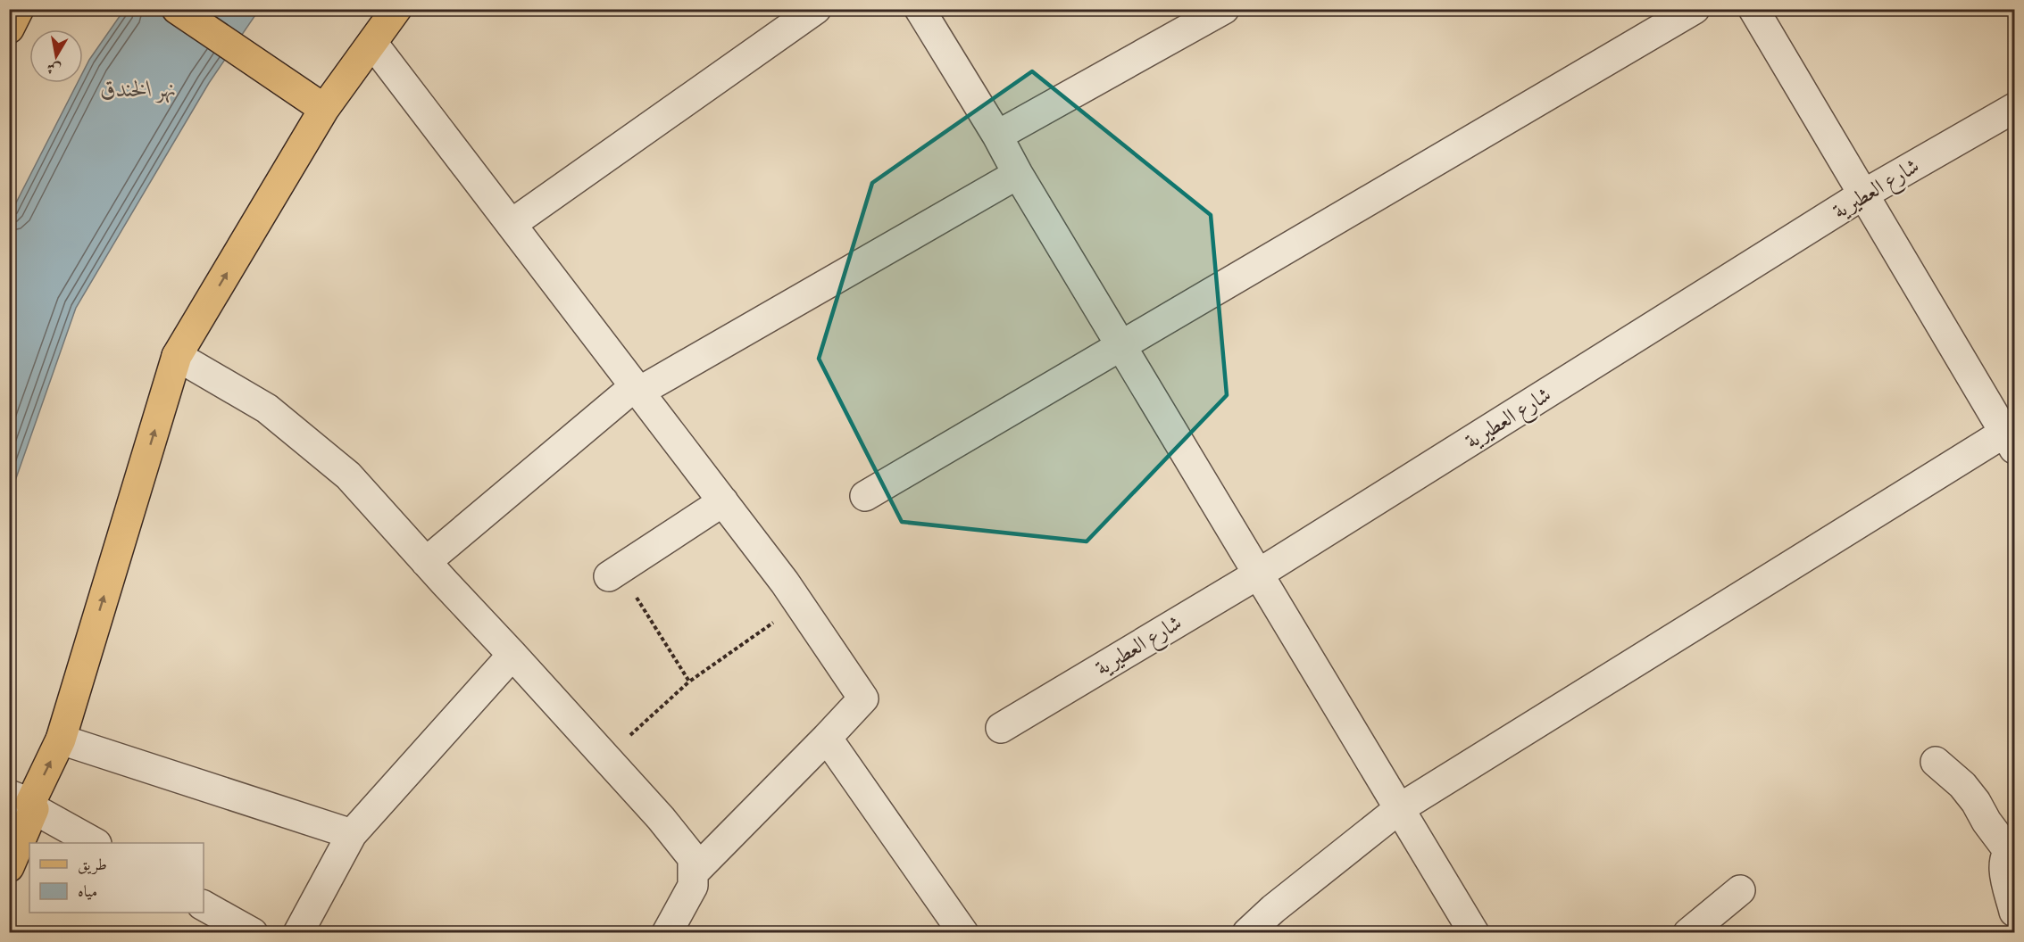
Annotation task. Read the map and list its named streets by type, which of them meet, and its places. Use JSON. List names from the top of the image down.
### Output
{
  "streets": {
    "street": ["شارع العطيرية"]
  },
  "water": ["نهر الخندق"],
  "legend": ["طريق", "مياه"],
  "north": "bottom"
}
